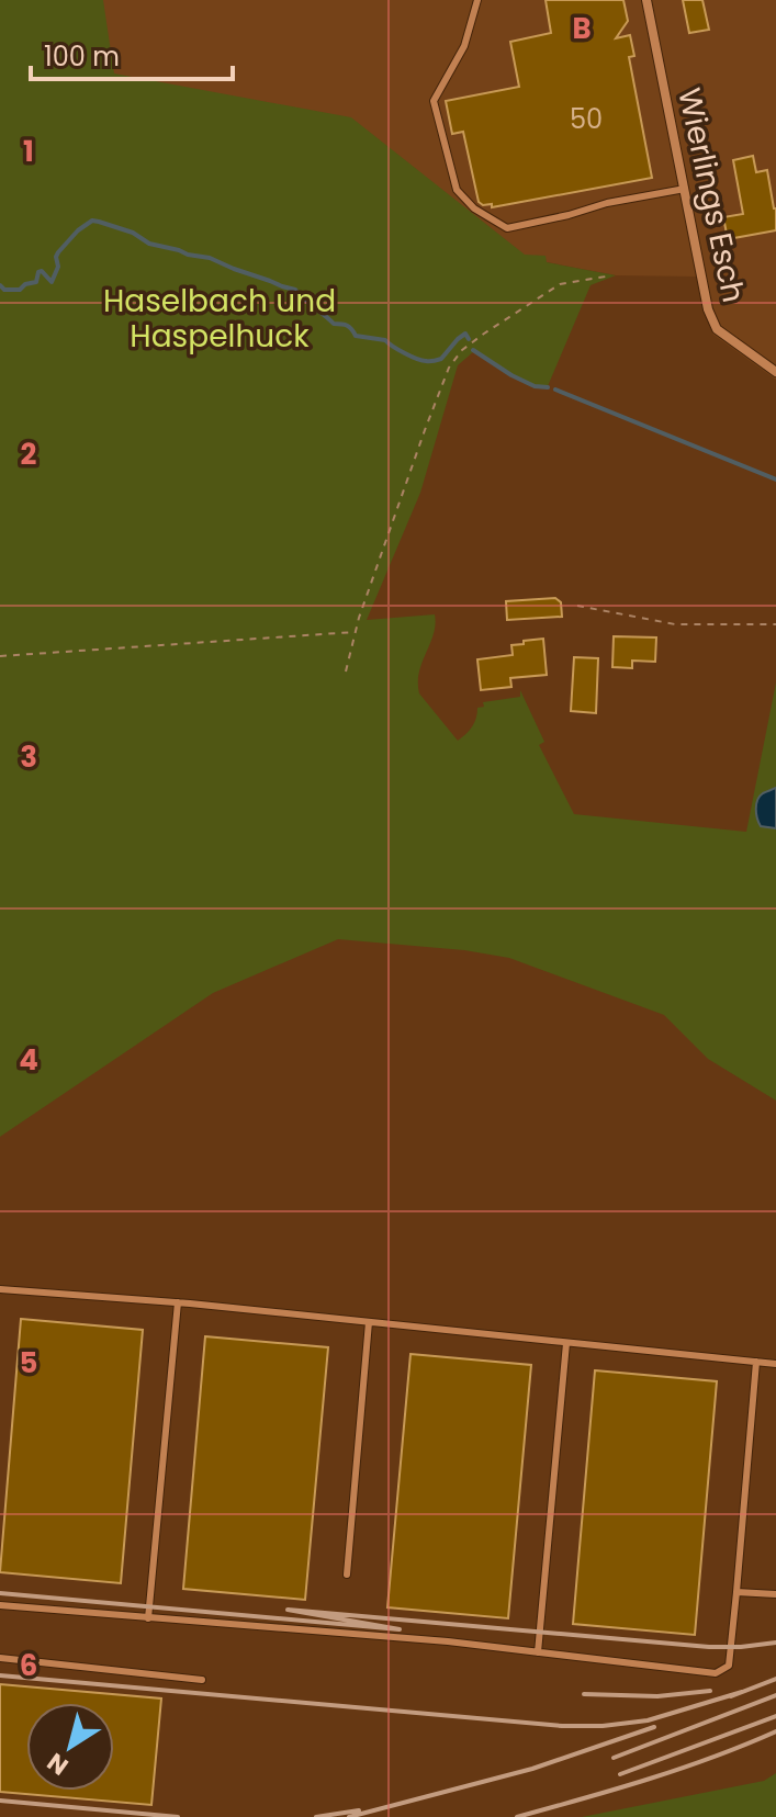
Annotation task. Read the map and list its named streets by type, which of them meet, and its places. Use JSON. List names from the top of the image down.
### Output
{
  "streets": {
    "street": ["Wierlings Esch"]
  },
  "parks": ["Haselbach und Haspelhuck"],
  "house_numbers": ["50"],
  "scale_bar": "100 m",
  "north": "bottom left",
  "grid": {
    "columns": ["B"],
    "rows": [
      "1",
      "2",
      "3",
      "4",
      "5",
      "6"
    ]
  }
}
